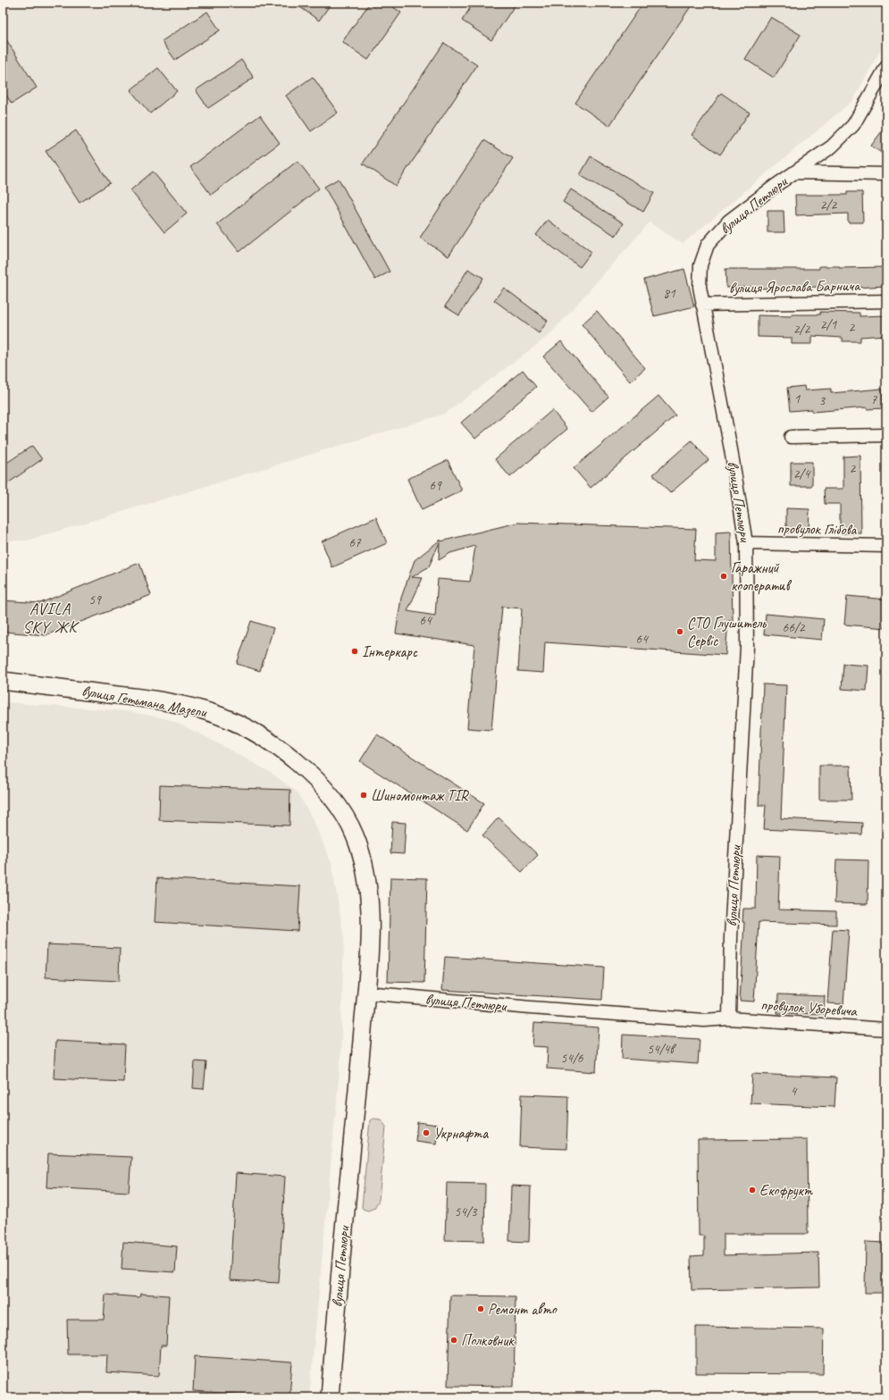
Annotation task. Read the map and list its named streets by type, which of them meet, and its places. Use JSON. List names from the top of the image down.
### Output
{
  "streets": {
    "main road": ["вулиця Петлюри", "вулиця Гетьмана Мазепи"],
    "street": ["вулиця Ярослава Барнича", "провулок Глібова", "провулок Уборевича"]
  },
  "crossings": [
    ["вулиця Петлюри", "вулиця Ярослава Барнича"],
    ["вулиця Петлюри", "провулок Глібова"],
    ["вулиця Петлюри", "вулиця Гетьмана Мазепи"],
    ["вулиця Петлюри", "провулок Уборевича"]
  ],
  "districts": ["AVILA SKY ЖК"],
  "places": [
    "Гаражний кооператив",
    "СТО Глушитель Сервіс",
    "Інтеркарс",
    "Шиномонтаж TIR",
    "Укрнафта",
    "Екофрукт",
    "Ремонт авто",
    "Полковник"
  ],
  "house_numbers": [
    "2/2",
    "81",
    "2/1",
    "2",
    "2/2",
    "1",
    "7",
    "3",
    "2",
    "2/4",
    "69",
    "67",
    "59",
    "64",
    "66/2",
    "64",
    "54/4в",
    "54/6",
    "4",
    "54/3"
  ]
}
